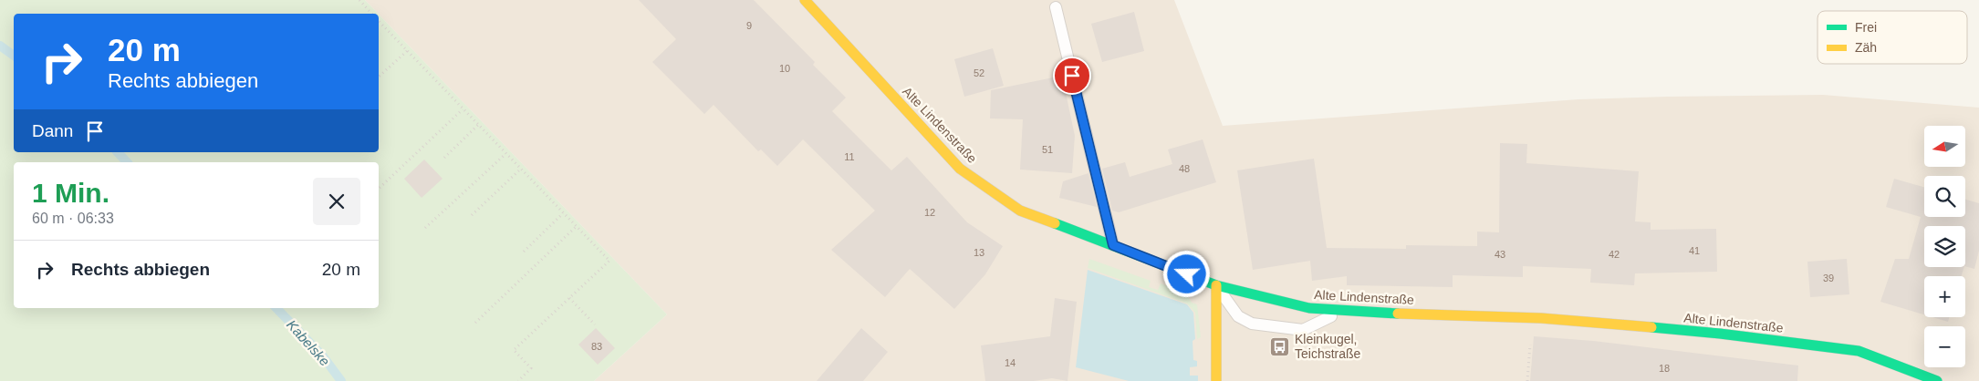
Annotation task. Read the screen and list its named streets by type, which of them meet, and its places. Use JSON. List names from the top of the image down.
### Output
{
  "streets": {
    "street": ["Alte Lindenstraße"]
  },
  "water": ["Kabelske"],
  "places": {
    "bus stop": ["Kleinkugel, Teichstraße"]
  },
  "house_numbers": [
    "9",
    "10",
    "52",
    "51",
    "11",
    "48",
    "12",
    "41",
    "13",
    "43",
    "42",
    "39",
    "83",
    "14",
    "18"
  ],
  "legend": ["Frei", "Zäh"],
  "north": "left",
  "page": {
    "turn": ["20 m", "Rechts abbiegen"],
    "then": "Dann",
    "map_buttons": ["+", "−"],
    "heading": ["1 Min.", "60 m · 06:33"],
    "list": [
      {
        "name": "Rechts abbiegen",
        "value": "20 m"
      }
    ]
  }
}
